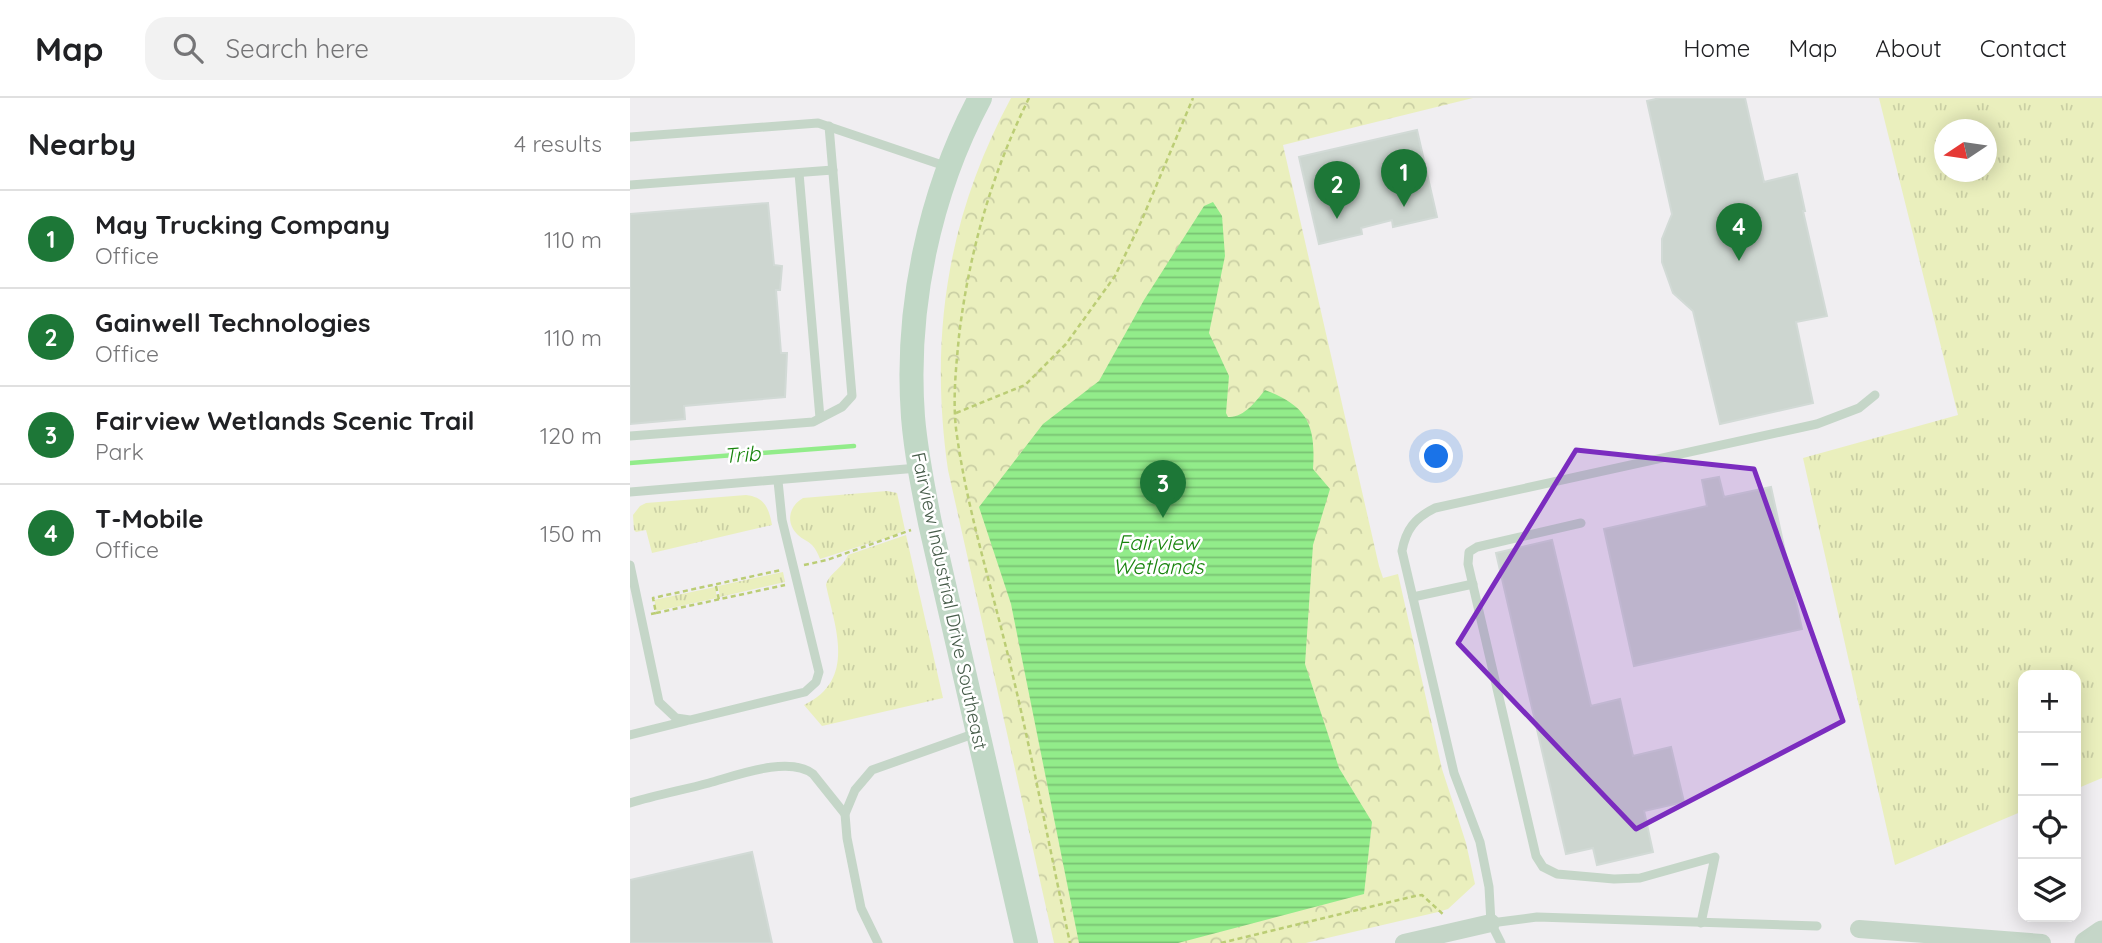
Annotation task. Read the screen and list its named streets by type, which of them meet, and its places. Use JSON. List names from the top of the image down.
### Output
{
  "streets": {
    "main road": ["Fairview Industrial Drive Southeast"]
  },
  "water": ["Trib", "Fairview Wetlands"],
  "north": "left",
  "page": {
    "header": "Map",
    "search": "Search here",
    "nav": [
      "Home",
      "Map",
      "About",
      "Contact"
    ],
    "heading": ["Nearby", "4 results"],
    "pins": [
      "1",
      "2",
      "4",
      "3"
    ],
    "list": [
      {
        "mark": "1",
        "name": "May Trucking Company",
        "note": "Office",
        "value": "110 m"
      },
      {
        "mark": "2",
        "name": "Gainwell Technologies",
        "note": "Office",
        "value": "110 m"
      },
      {
        "mark": "3",
        "name": "Fairview Wetlands Scenic Trail",
        "note": "Park",
        "value": "120 m"
      },
      {
        "mark": "4",
        "name": "T-Mobile",
        "note": "Office",
        "value": "150 m"
      }
    ],
    "map_buttons": ["+", "−"]
  }
}
